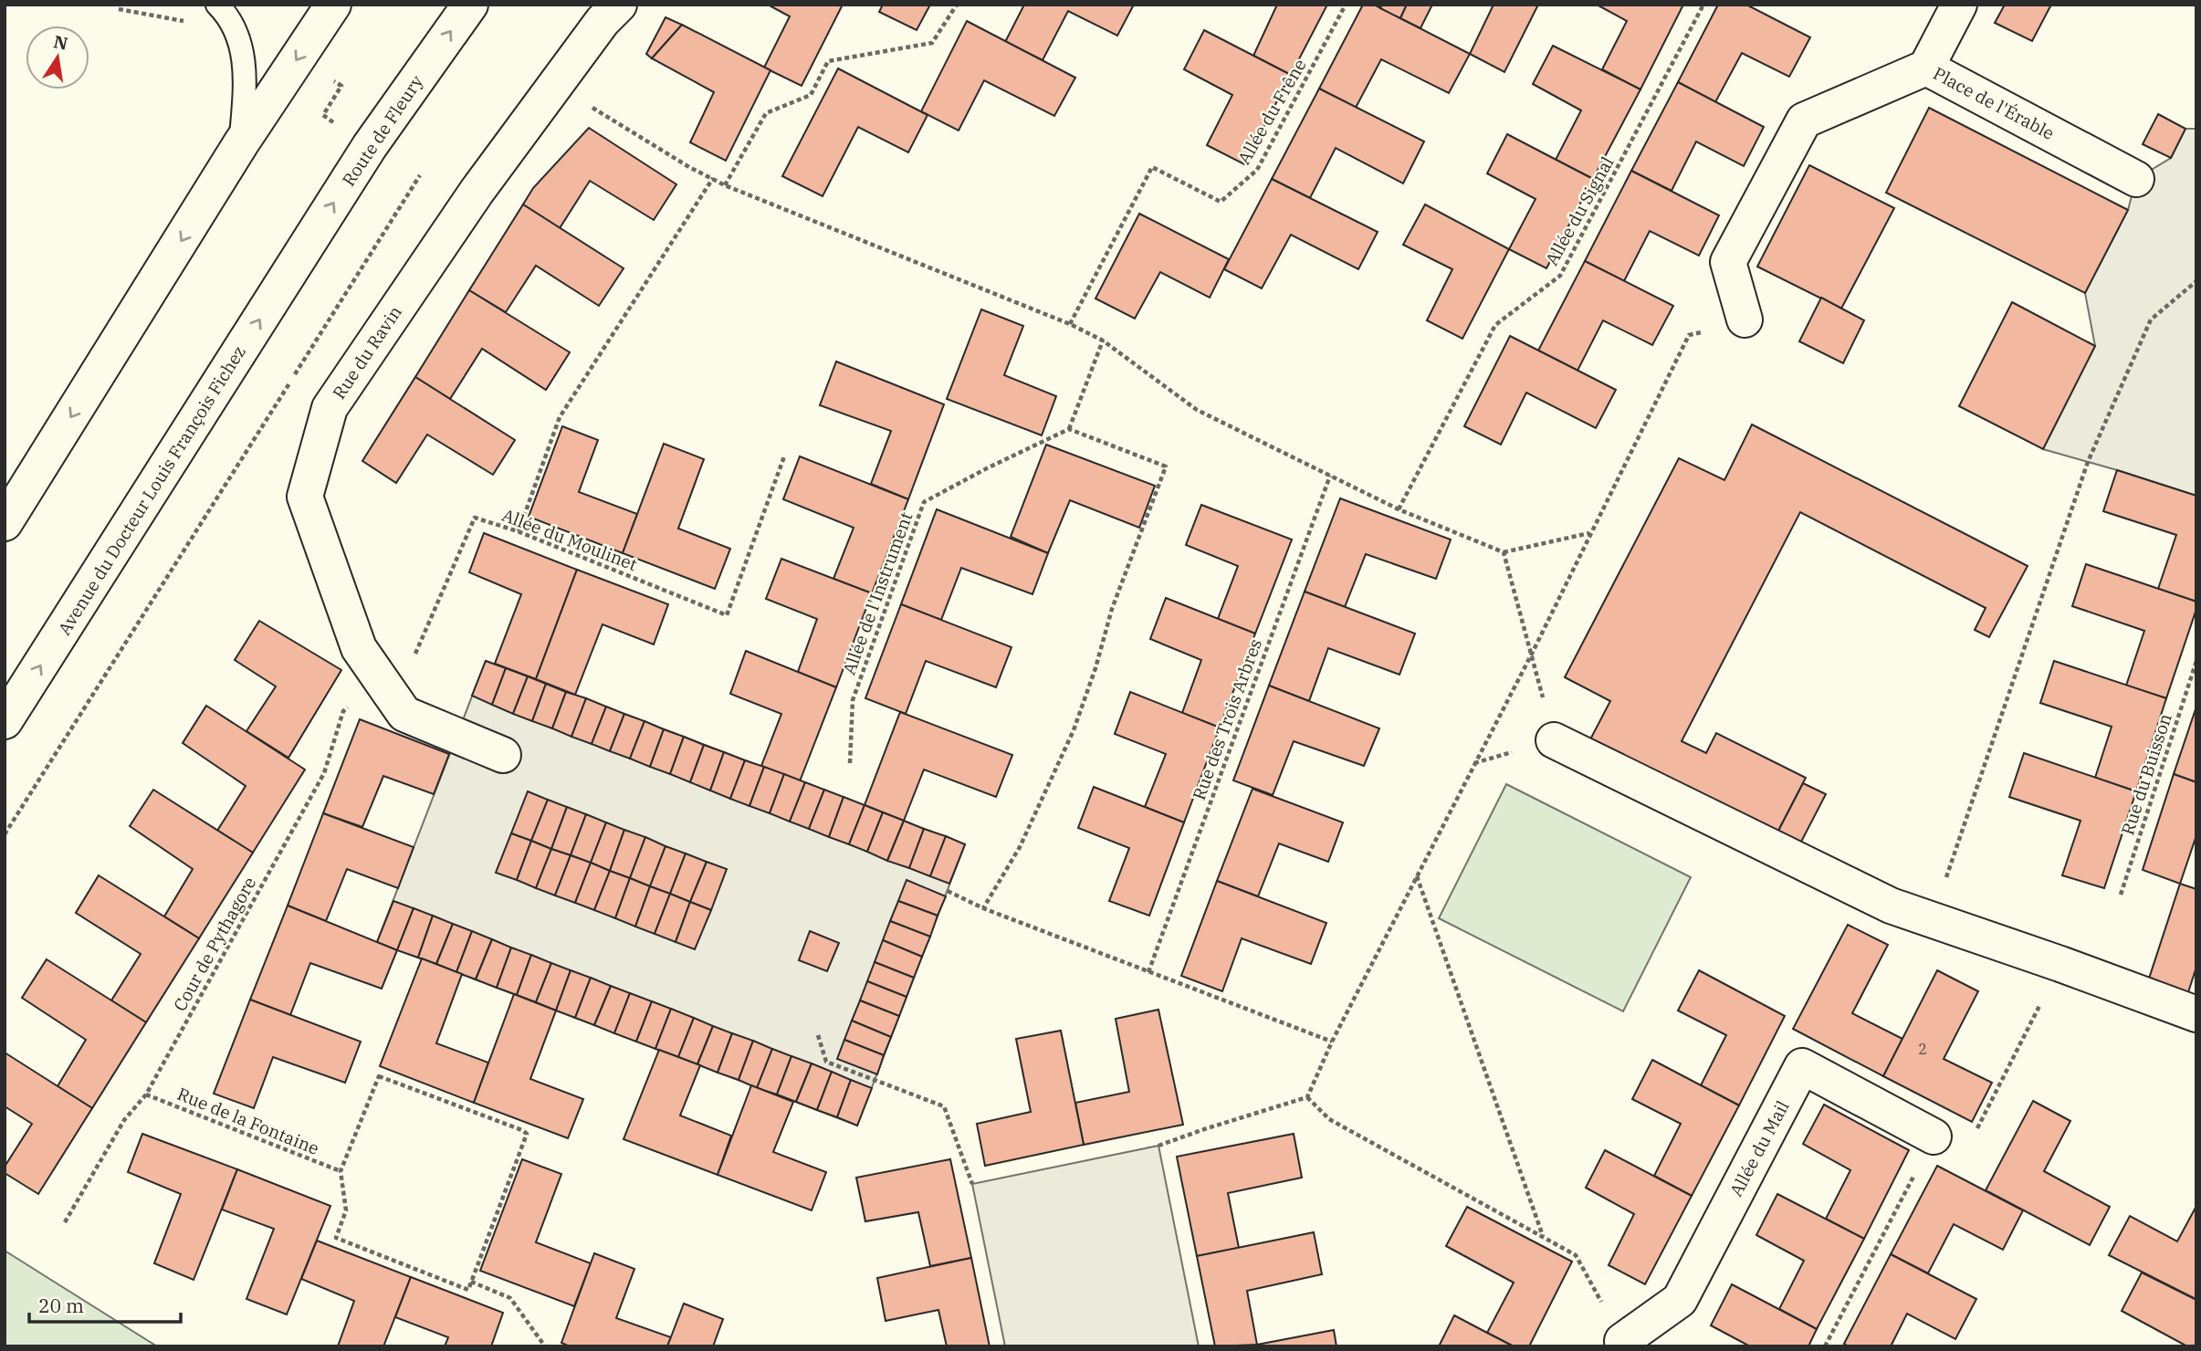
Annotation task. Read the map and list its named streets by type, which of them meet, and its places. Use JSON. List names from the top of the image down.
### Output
{
  "streets": {
    "street": [
      "Place de l'Érable",
      "Route de Fleury",
      "Rue du Ravin",
      "Avenue du Docteur Louis François Fichez",
      "Allée du Mail"
    ],
    "path": [
      "Allée du Frêne",
      "Allée du Signal",
      "Allée du Moulinet",
      "Allée de l'Instrument",
      "Rue des Trois Arbres",
      "Rue du Buisson",
      "Cour de Pythagore",
      "Rue de la Fontaine"
    ]
  },
  "crossings": [
    ["Route de Fleury", "Avenue du Docteur Louis François Fichez"],
    ["Rue du Ravin", "Allée du Moulinet"],
    ["Rue du Ravin", "Cour de Pythagore"],
    ["Allée du Moulinet", "Cour de Pythagore"],
    ["Cour de Pythagore", "Rue de la Fontaine"]
  ],
  "house_numbers": ["2"],
  "scale_bar": "20 m",
  "north": "top"
}
